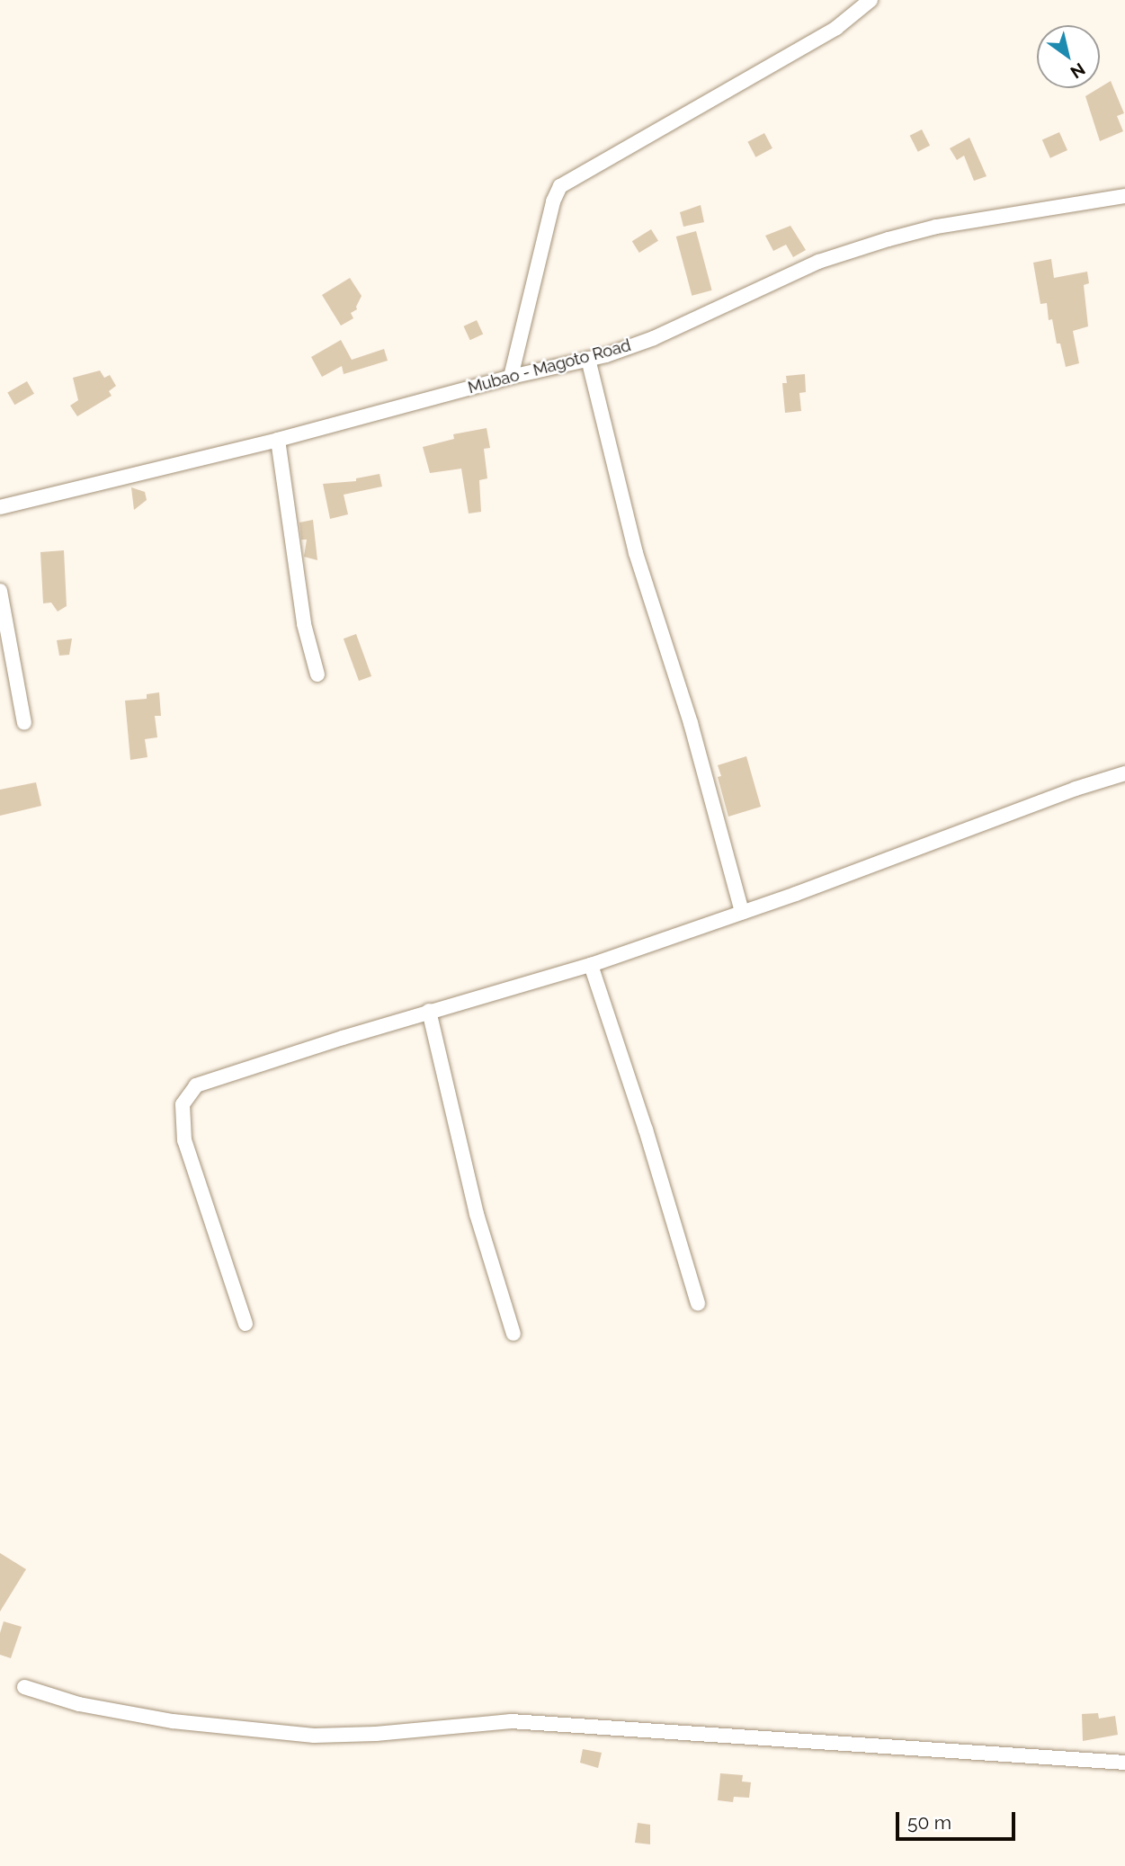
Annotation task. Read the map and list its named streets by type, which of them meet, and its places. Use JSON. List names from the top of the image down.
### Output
{
  "streets": {
    "street": ["Mubao - Magoto Road"]
  },
  "scale_bar": "50 m",
  "north": "bottom right"
}
